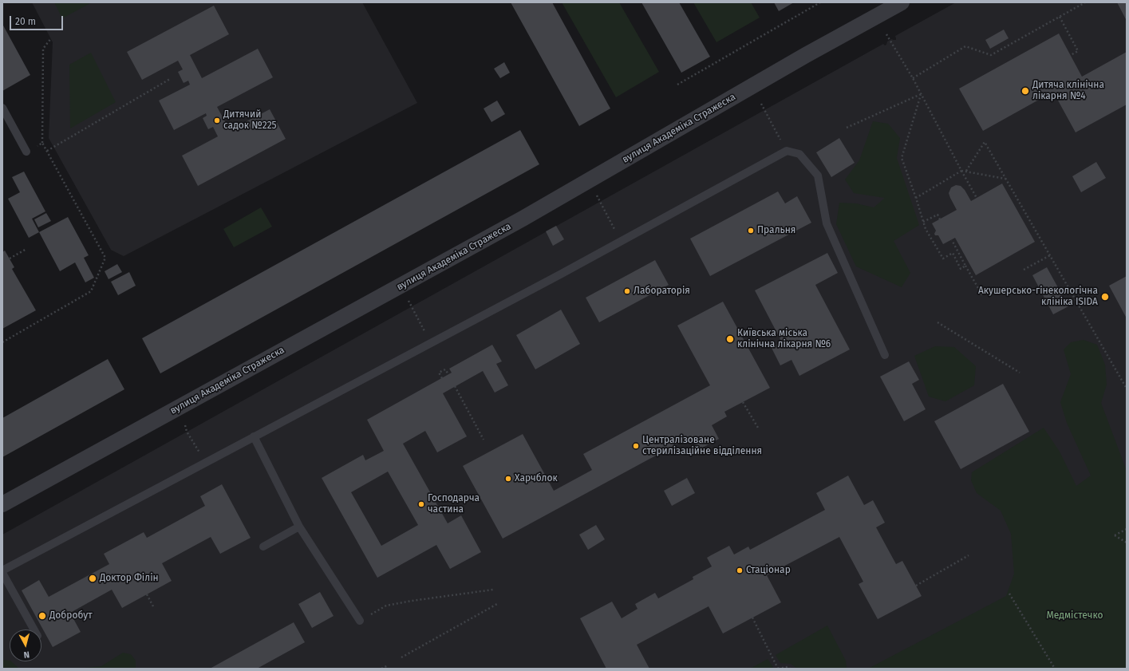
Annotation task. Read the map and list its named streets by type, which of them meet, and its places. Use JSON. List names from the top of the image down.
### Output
{
  "streets": {
    "street": ["вулиця Академіка Стражеска"]
  },
  "parks": ["Медмістечко"],
  "places": [
    "Дитяча клінічна лікарня №4",
    "Дитячий садок №225",
    "Пральня",
    "Лабораторія",
    "Акушерсько-гінекологічна клініка ISIDA",
    "Київська міська клінічна лікарня №6",
    "Централізоване стерилізаційне відділення",
    "Харчблок",
    "Господарча частина",
    "Стаціонар",
    "Доктор Філін",
    "Добробут"
  ],
  "scale_bar": "20 m",
  "north": "bottom"
}
